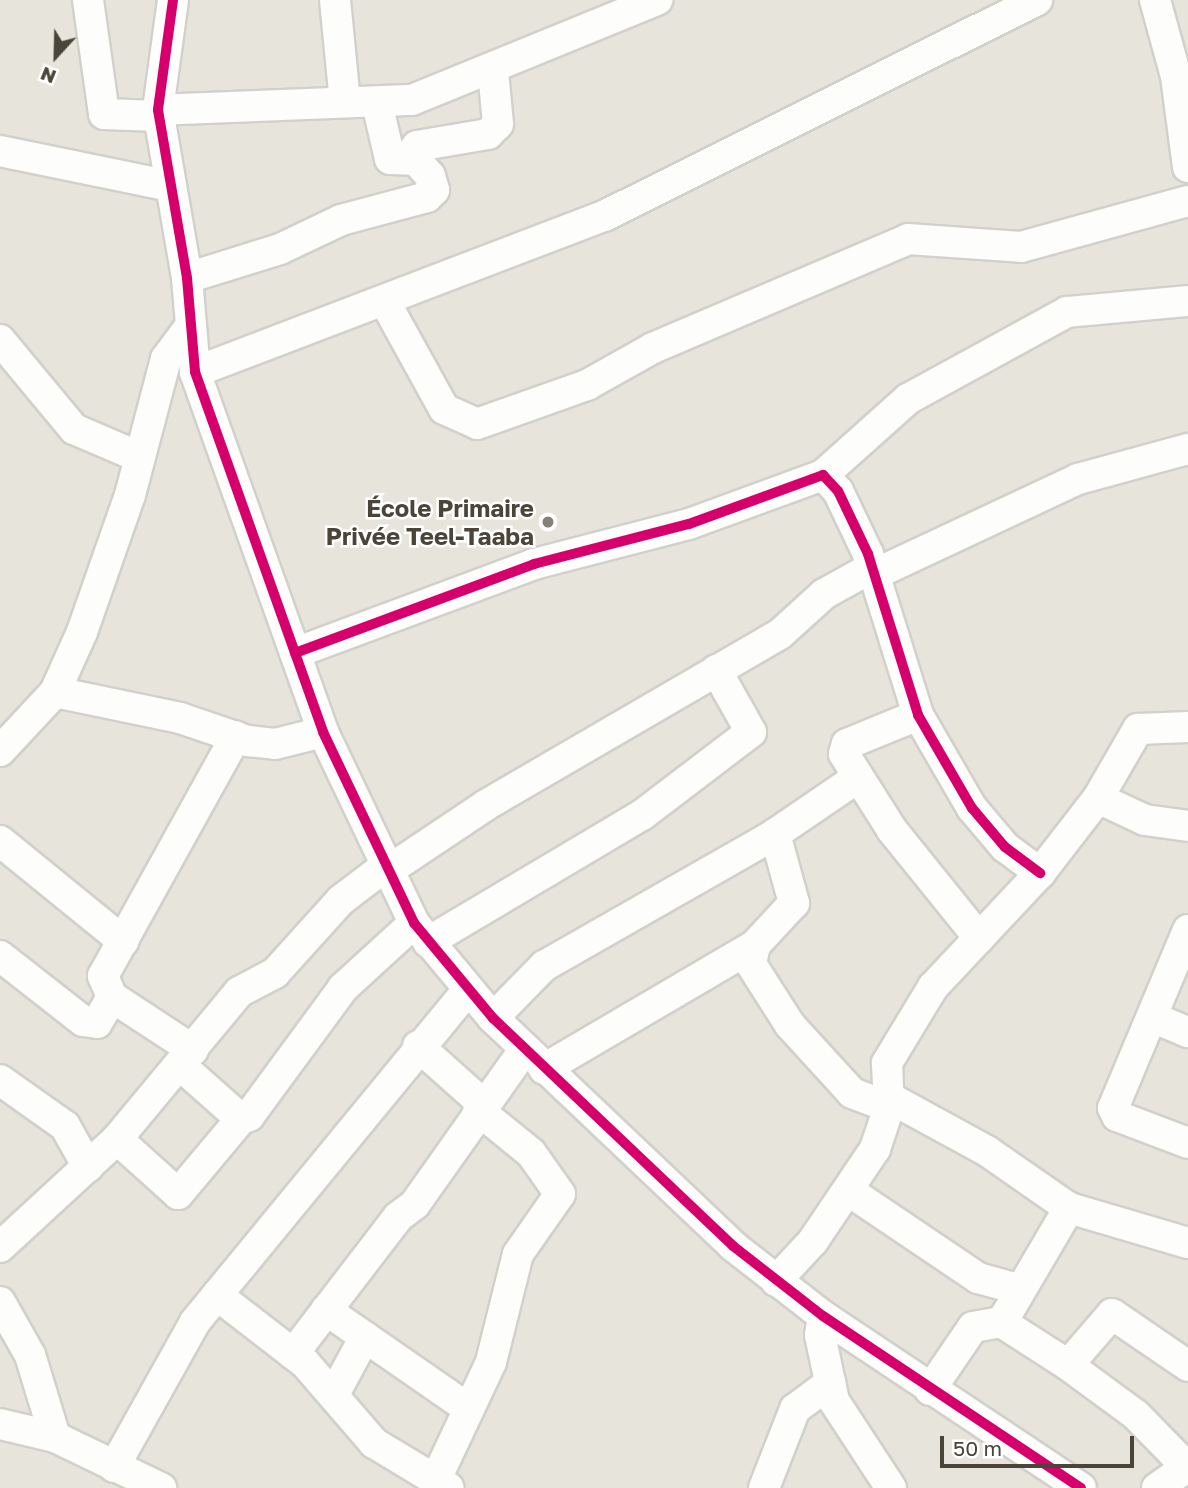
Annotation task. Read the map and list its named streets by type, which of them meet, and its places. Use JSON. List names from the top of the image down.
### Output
{
  "places": ["École Primaire Privée Teel-Taaba"],
  "scale_bar": "50 m",
  "north": "bottom"
}
